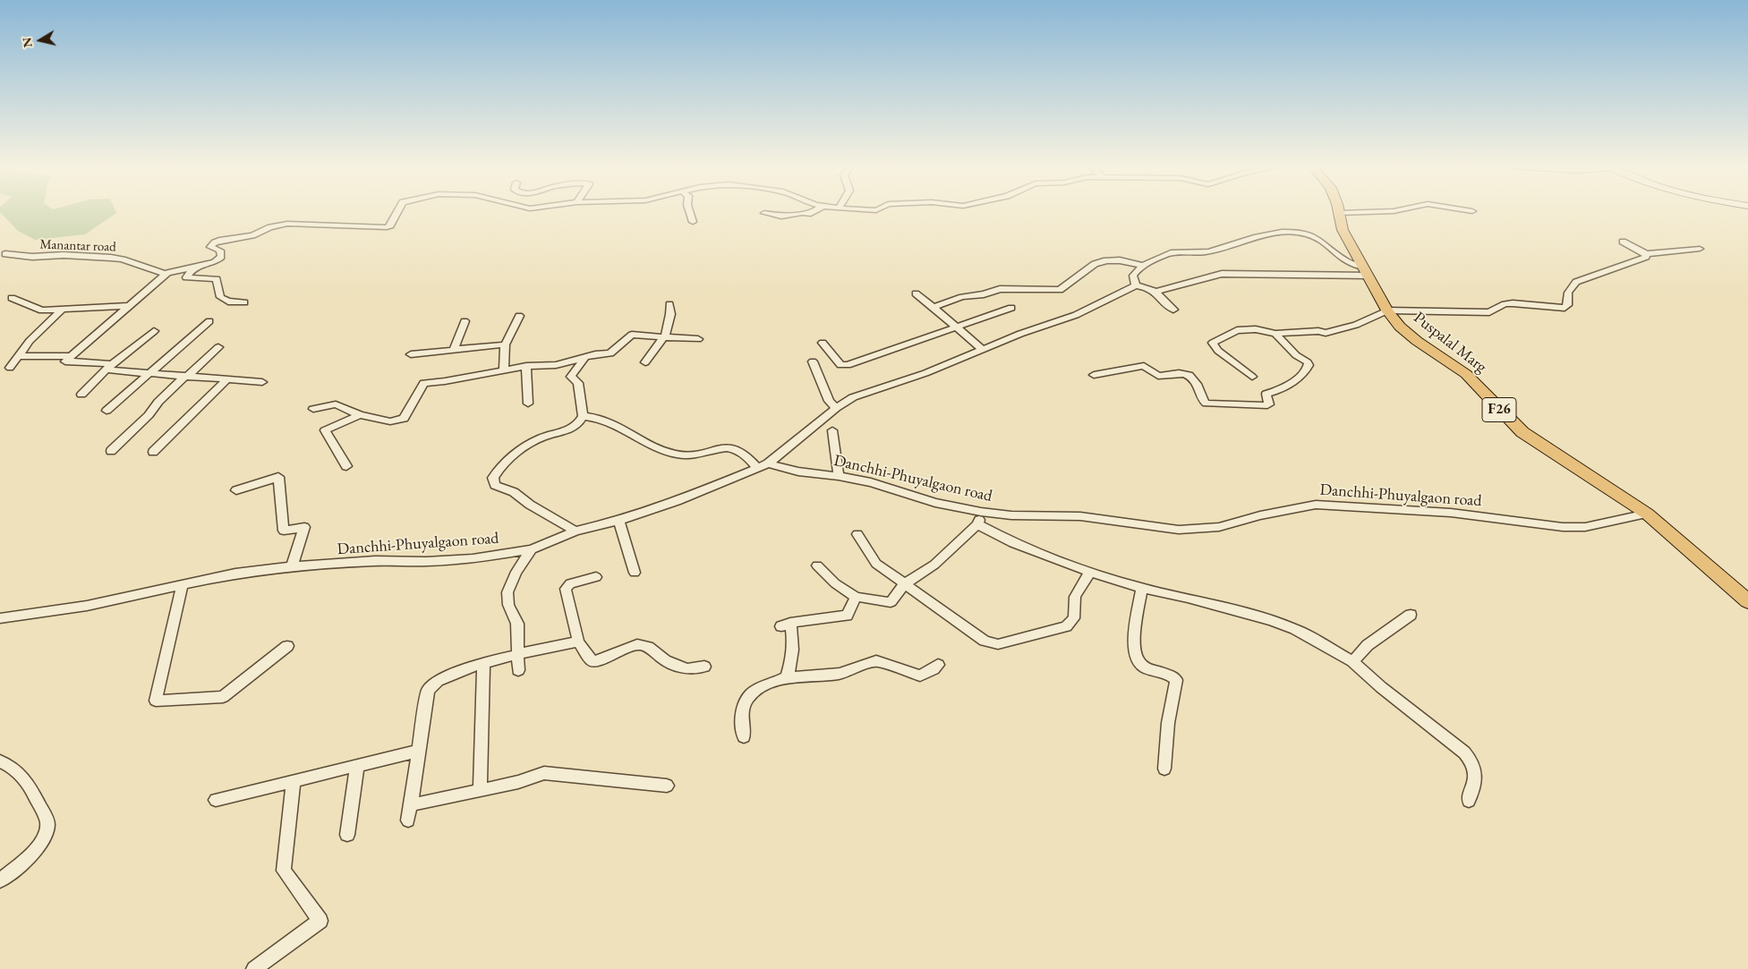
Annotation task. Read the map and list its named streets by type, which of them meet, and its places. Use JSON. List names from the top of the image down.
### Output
{
  "streets": {
    "main road": ["Puspalal Marg", "F26"],
    "street": ["Manantar road", "Danchhi-Phuyalgaon road"]
  },
  "crossings": [
    ["Puspalal Marg", "Danchhi-Phuyalgaon road"]
  ],
  "north": "left"
}
